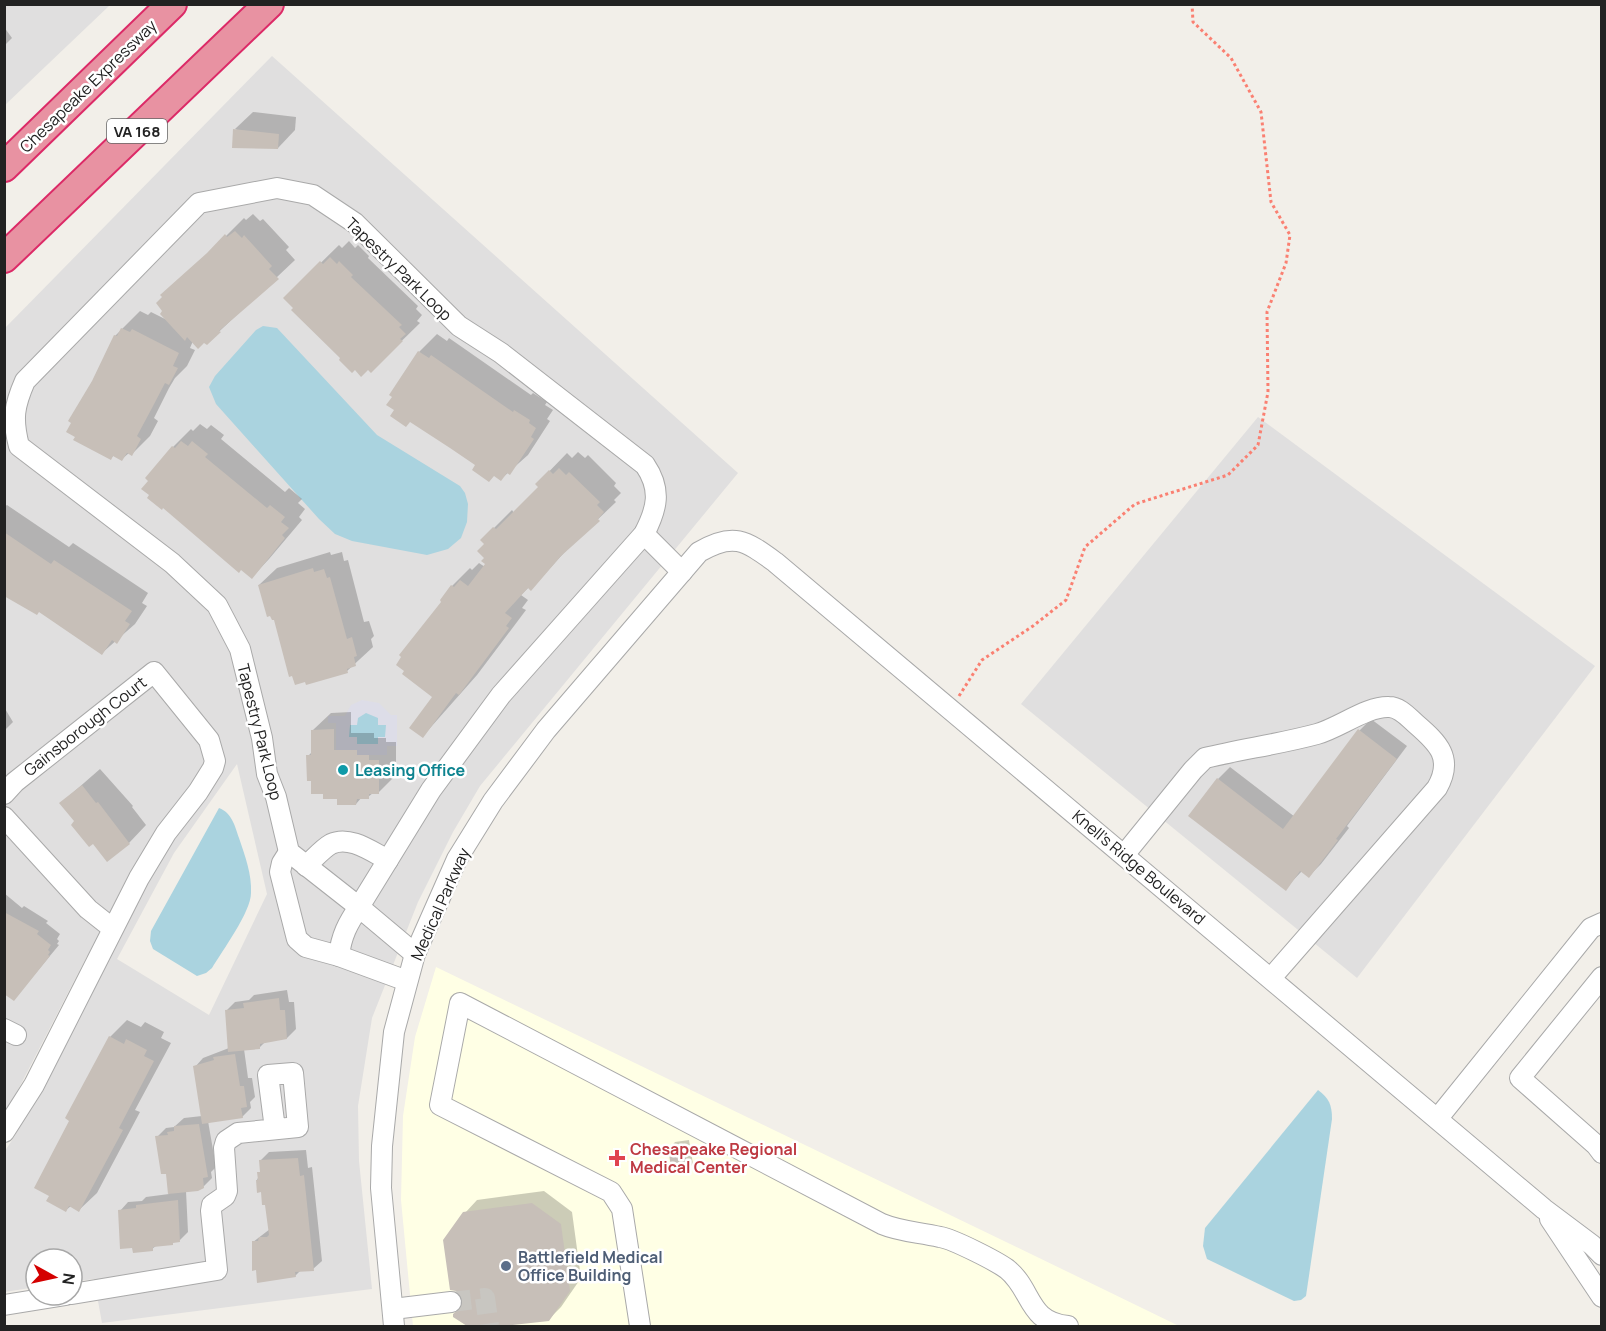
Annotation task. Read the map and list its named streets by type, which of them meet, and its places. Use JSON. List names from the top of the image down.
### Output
{
  "streets": {
    "highway": ["Chesapeake Expressway", "VA 168"],
    "street": [
      "Tapestry Park Loop",
      "Gainsborough Court",
      "Knell's Ridge Boulevard",
      "Medical Parkway"
    ]
  },
  "crossings": [
    ["Knell's Ridge Boulevard", "Medical Parkway"]
  ],
  "places": {
    "other": ["Leasing Office", "Battlefield Medical Office Building"],
    "health": ["Chesapeake Regional Medical Center"]
  },
  "north": "right"
}
